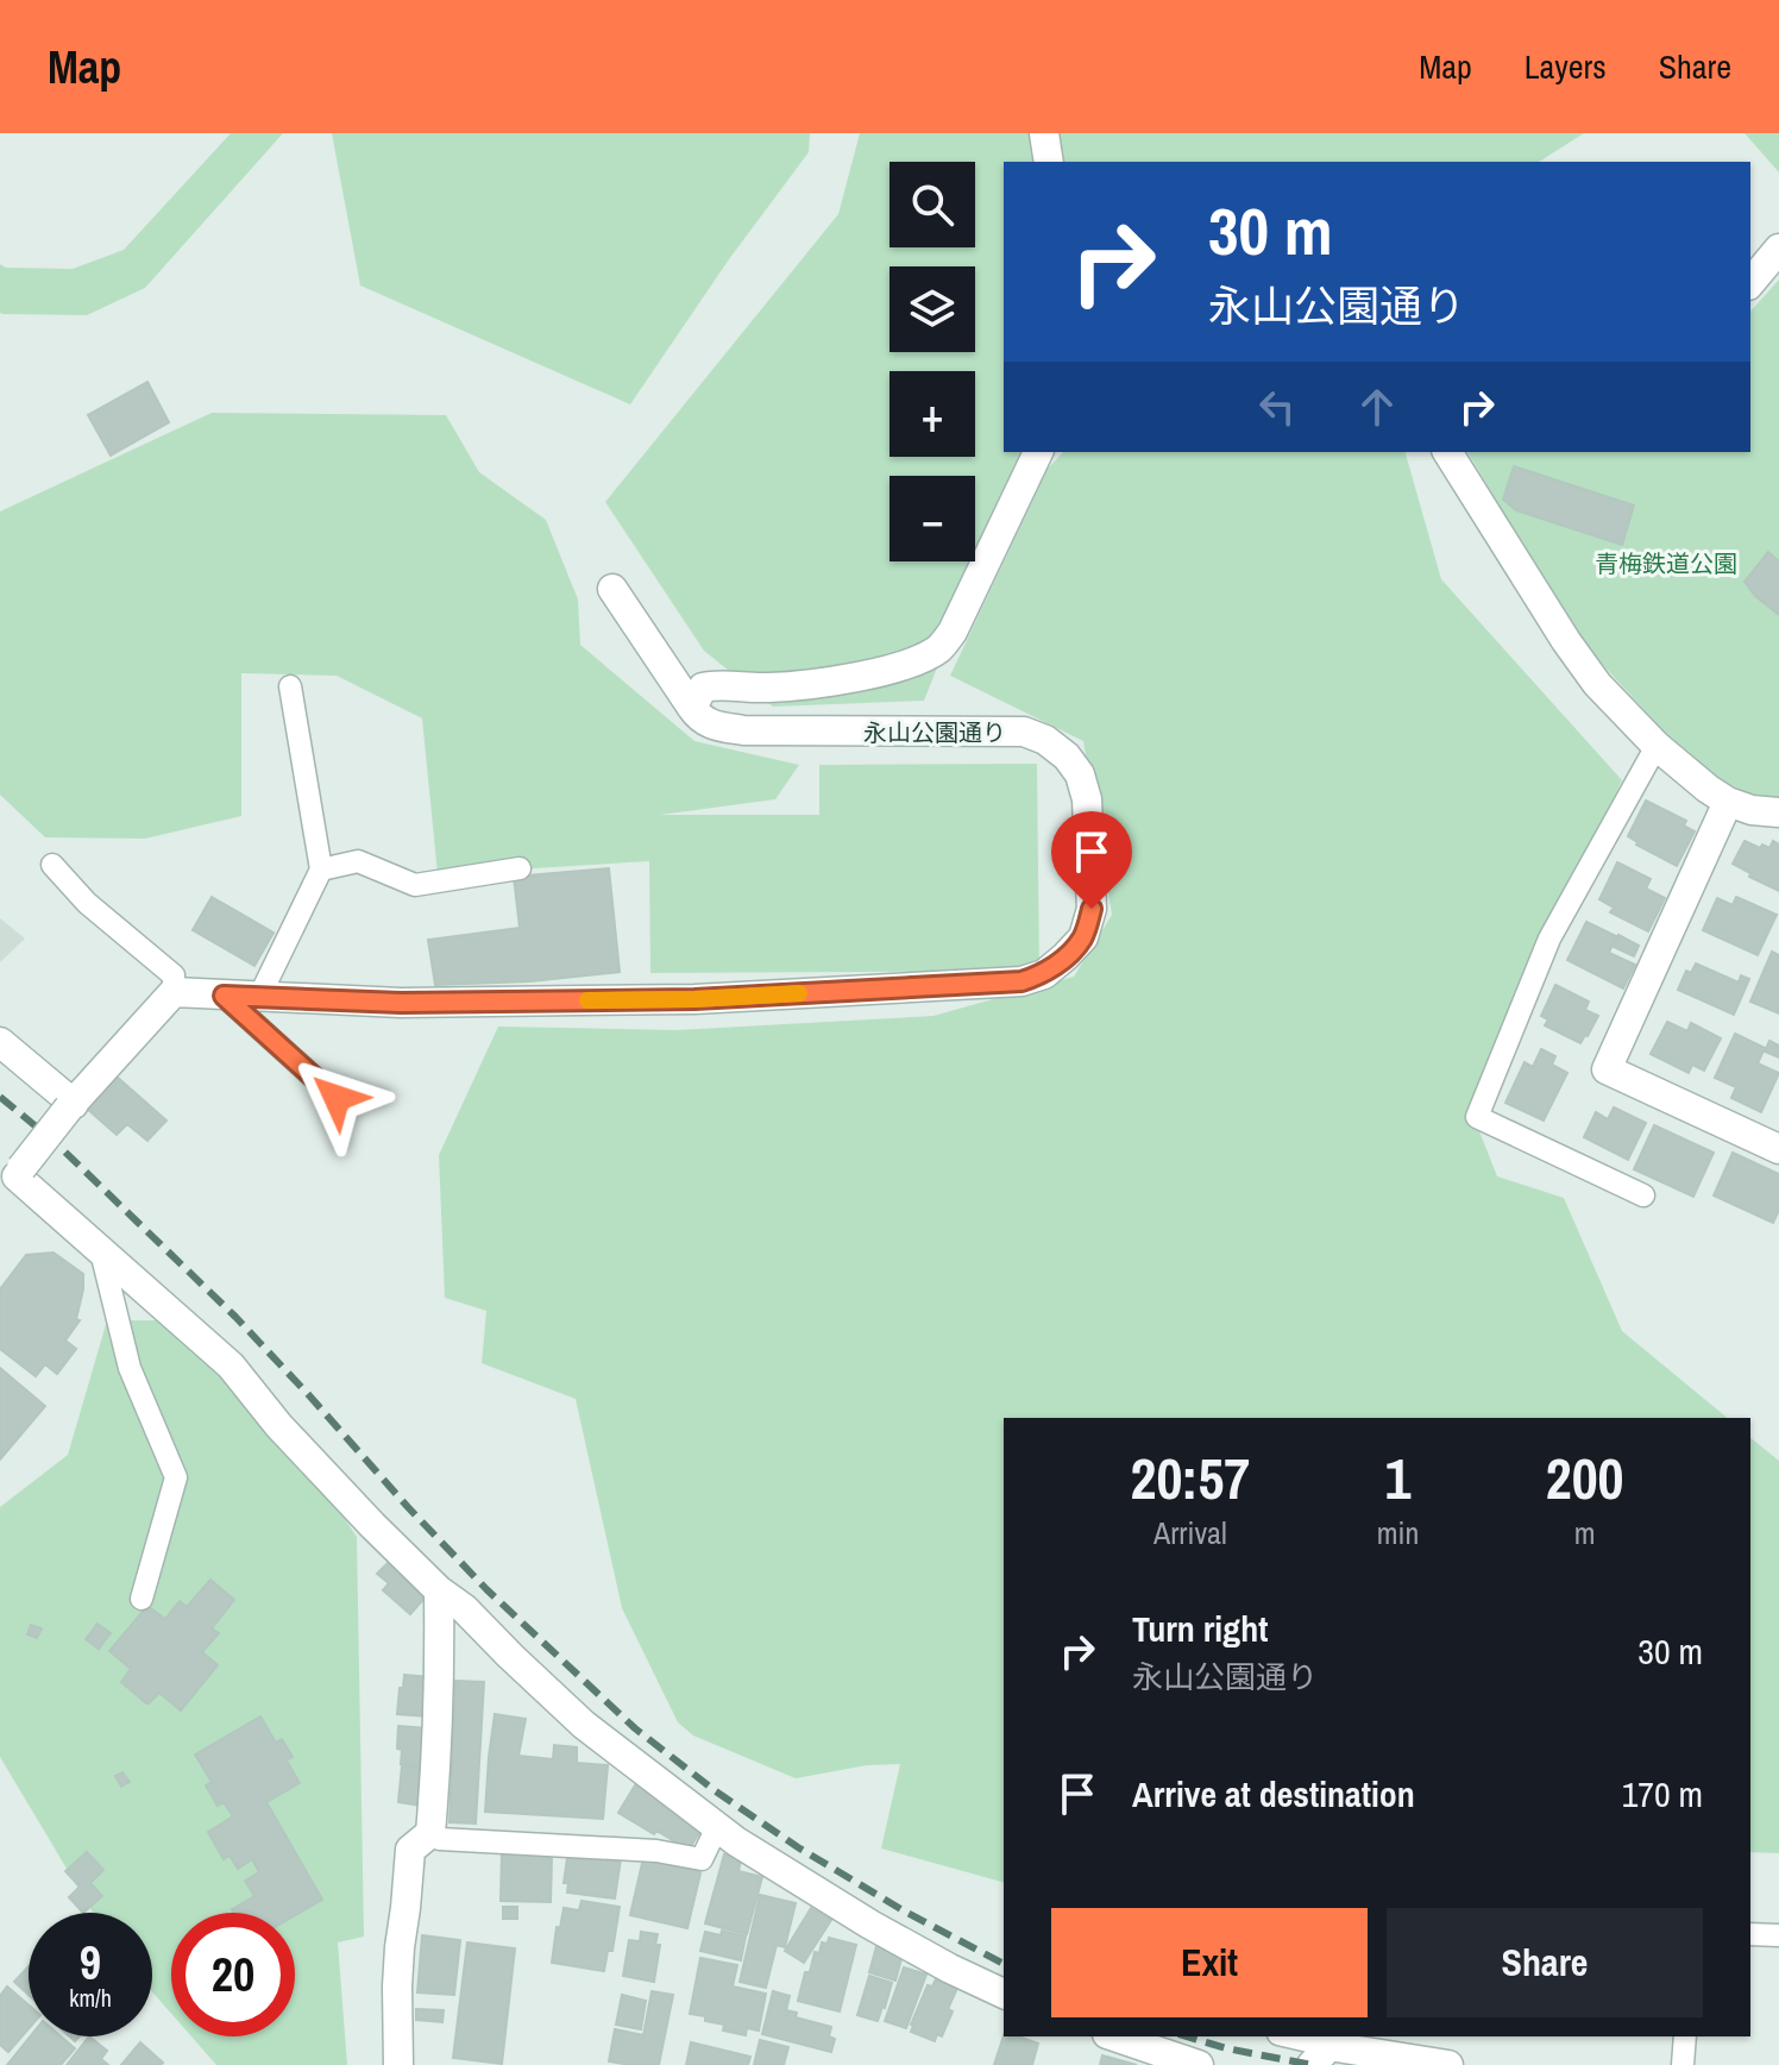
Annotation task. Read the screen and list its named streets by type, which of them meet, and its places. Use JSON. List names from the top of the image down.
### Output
{
  "streets": {
    "street": ["永山公園通り"]
  },
  "parks": ["青梅鉄道公園"],
  "page": {
    "header": "Map",
    "nav": ["Map", "Layers", "Share"],
    "map_buttons": ["+", "−"],
    "turn": ["30 m", "永山公園通り"],
    "eta": [
      "20:57",
      "Arrival",
      "1",
      "min",
      "200",
      "m"
    ],
    "list": [
      {
        "name": "Turn right",
        "note": "永山公園通り",
        "value": "30 m"
      },
      {
        "name": "Arrive at destination",
        "value": "170 m"
      }
    ],
    "buttons": ["Exit", "Share"],
    "speed": "9 km/h",
    "limit": "20"
  }
}
